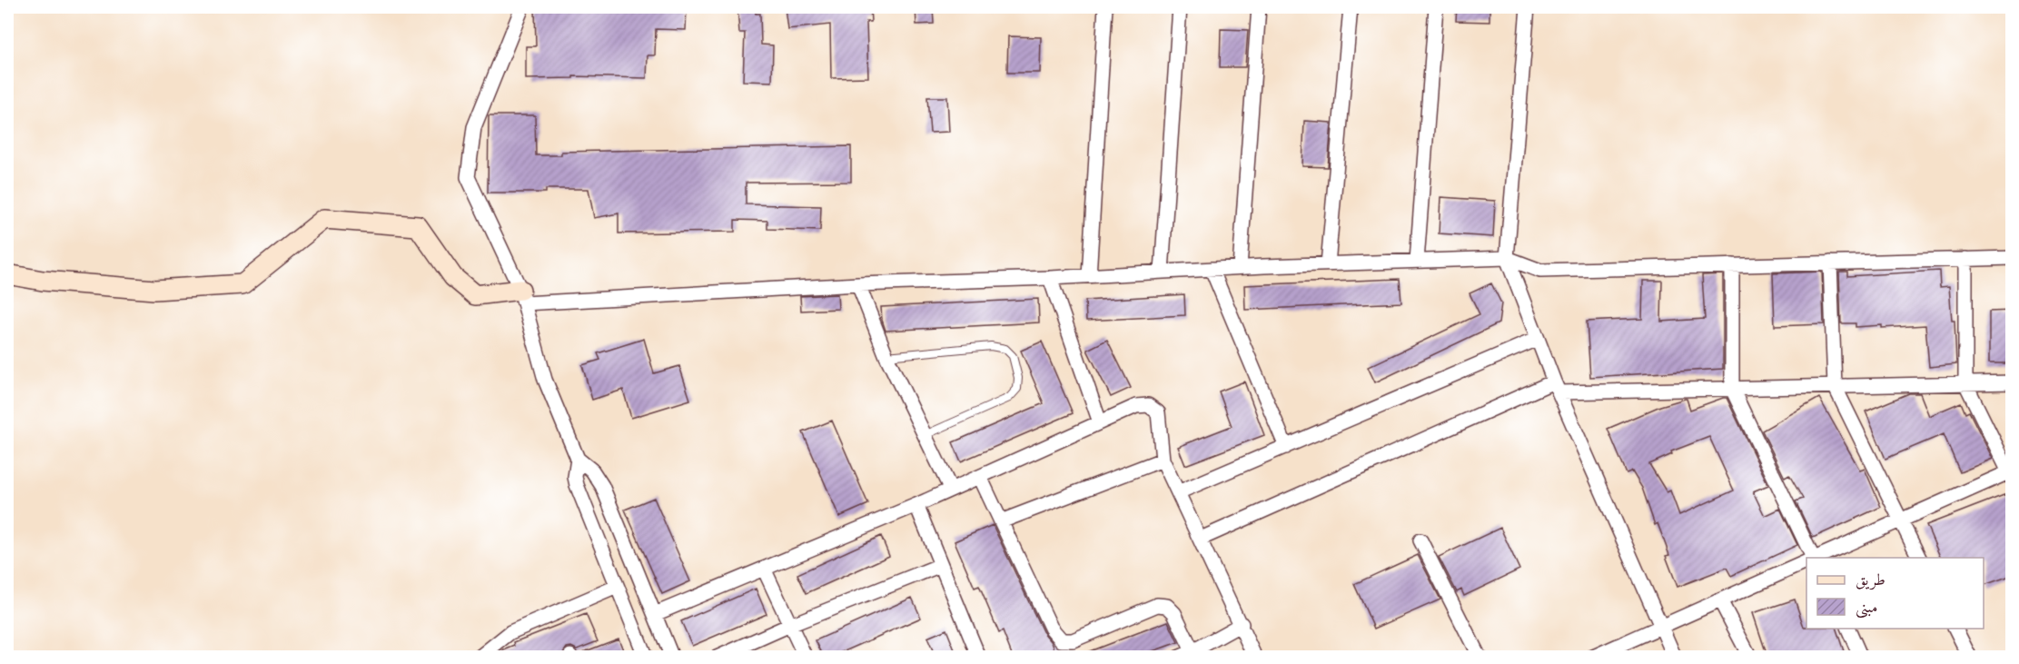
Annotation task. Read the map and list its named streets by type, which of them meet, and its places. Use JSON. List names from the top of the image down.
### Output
{
  "legend": ["طريق", "مبنى"]
}
